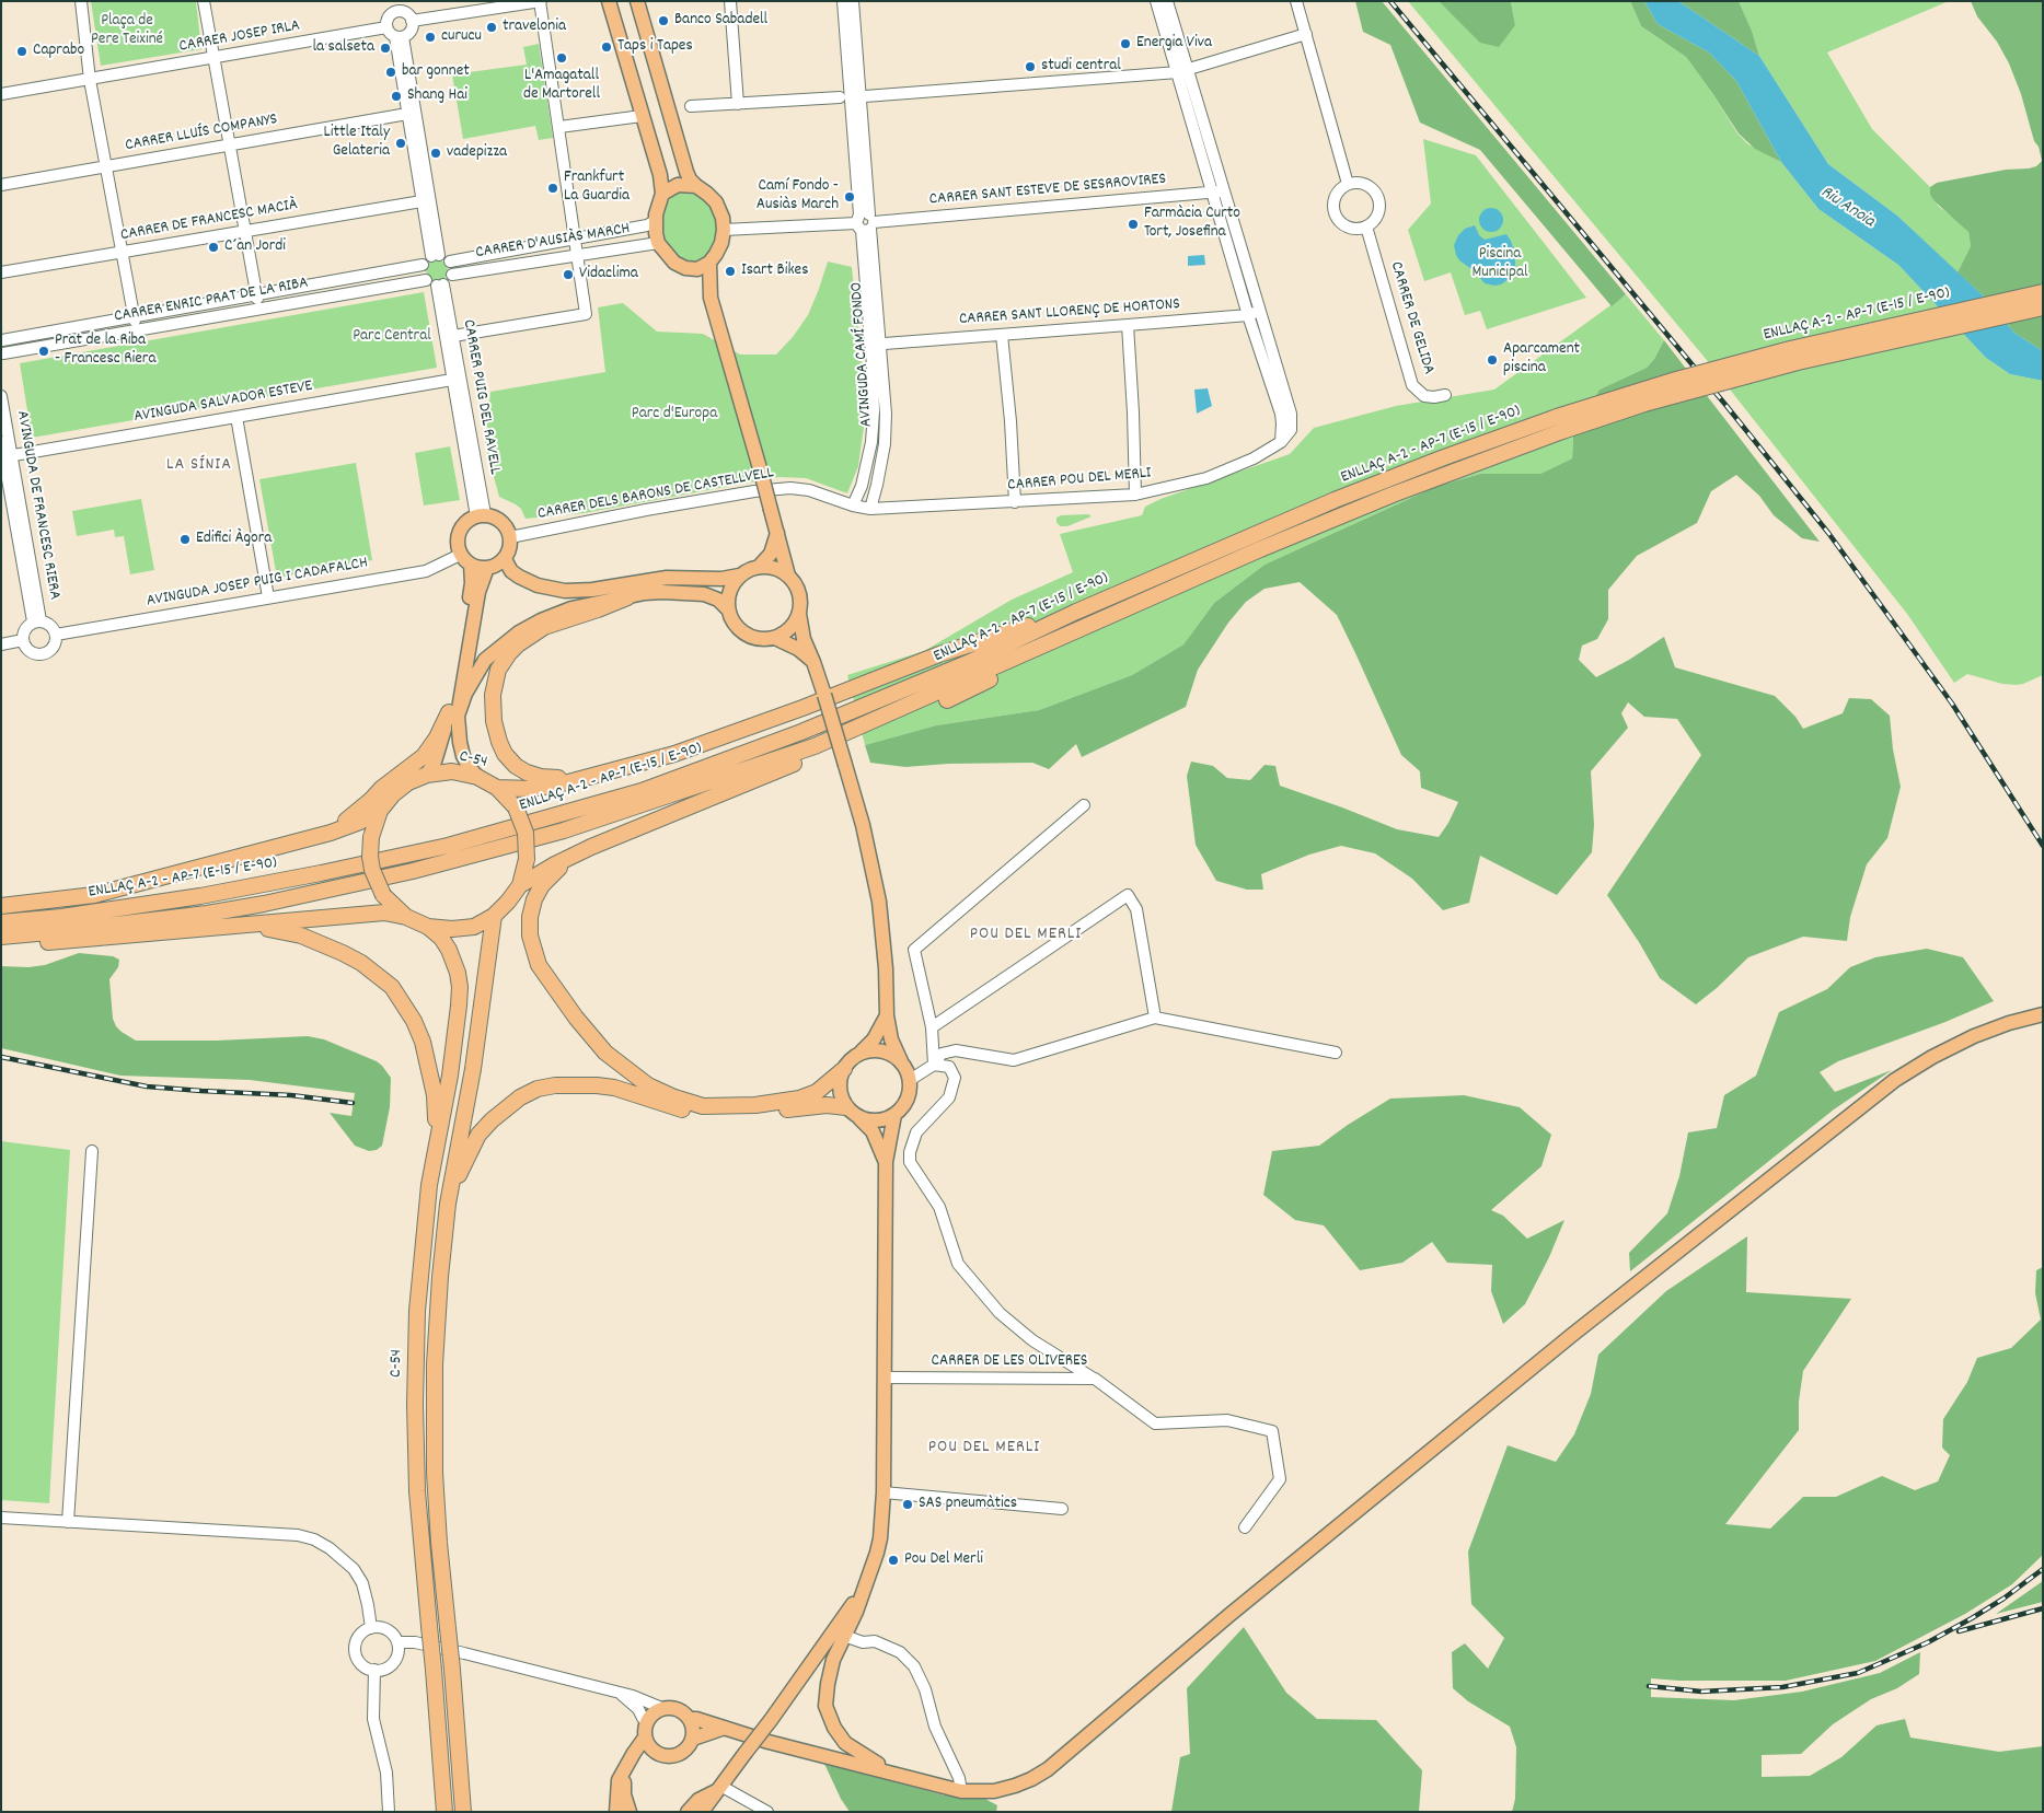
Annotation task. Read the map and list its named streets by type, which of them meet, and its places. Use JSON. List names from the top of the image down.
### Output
{
  "streets": {
    "highway": ["ENLLAÇ A-2 - AP-7 (E-15 / E-90)", "C-54"],
    "street": [
      "CARRER JOSEP IRLA",
      "CARRER LLUÍS COMPANYS",
      "CARRER SANT ESTEVE DE SESRROVIRES",
      "CARRER DE FRANCESC MACIÀ",
      "CARRER D'AUSIÀS MARCH",
      "CARRER ENRIC PRAT DE LA RIBA",
      "CARRER SANT LLORENÇ DE HORTONS",
      "CARRER DE GELIDA",
      "AVINGUDA CAMÍ FONDO",
      "CARRER PUIG DEL RAVELL",
      "AVINGUDA SALVADOR ESTEVE",
      "CARRER POU DEL MERLI",
      "CARRER DELS BARONS DE CASTELLVELL",
      "AVINGUDA DE FRANCESC RIERA",
      "AVINGUDA JOSEP PUIG I CADAFALCH",
      "CARRER DE LES OLIVERES"
    ]
  },
  "crossings": [
    ["CARRER SANT ESTEVE DE SESRROVIRES", "AVINGUDA CAMÍ FONDO"],
    ["CARRER D'AUSIÀS MARCH", "CARRER ENRIC PRAT DE LA RIBA"],
    ["CARRER D'AUSIÀS MARCH", "CARRER PUIG DEL RAVELL"],
    ["CARRER ENRIC PRAT DE LA RIBA", "CARRER PUIG DEL RAVELL"],
    ["CARRER SANT LLORENÇ DE HORTONS", "AVINGUDA CAMÍ FONDO"],
    ["AVINGUDA CAMÍ FONDO", "CARRER POU DEL MERLI"],
    ["AVINGUDA CAMÍ FONDO", "CARRER DELS BARONS DE CASTELLVELL"],
    ["CARRER PUIG DEL RAVELL", "AVINGUDA SALVADOR ESTEVE"],
    ["CARRER PUIG DEL RAVELL", "CARRER DELS BARONS DE CASTELLVELL"],
    ["CARRER PUIG DEL RAVELL", "AVINGUDA JOSEP PUIG I CADAFALCH"],
    ["AVINGUDA SALVADOR ESTEVE", "AVINGUDA DE FRANCESC RIERA"],
    ["CARRER POU DEL MERLI", "CARRER DELS BARONS DE CASTELLVELL"],
    ["CARRER DELS BARONS DE CASTELLVELL", "AVINGUDA JOSEP PUIG I CADAFALCH"],
    ["AVINGUDA DE FRANCESC RIERA", "AVINGUDA JOSEP PUIG I CADAFALCH"]
  ],
  "districts": ["LA SÍNIA", "POU DEL MERLI", "POU DEL MERLI"],
  "water": ["Riu Anoia"],
  "parks": [
    "Plaça de Pere Teixiné",
    "Piscina Municipal",
    "Parc Central",
    "Parc d'Europa"
  ],
  "places": [
    "Banco Sabadell",
    "travelonia",
    "curucu",
    "Energia Viva",
    "Taps i Tapes",
    "la salseta",
    "Caprabo",
    "L'Amagatall de Martorell",
    "studi central",
    "bar gonnet",
    "Shang Hai",
    "Little Italy Gelateria",
    "vadepizza",
    "Frankfurt La Guardia",
    "Camí Fondo - Ausiàs March",
    "Farmàcia Curto Tort, Josefina",
    "C´an Jordi",
    "Isart Bikes",
    "Vidaclima",
    "Prat de la Riba - Francesc Riera",
    "Aparcament piscina",
    "Edifici Àgora",
    "SAS pneumàtics",
    "Pou Del Merli"
  ]
}
